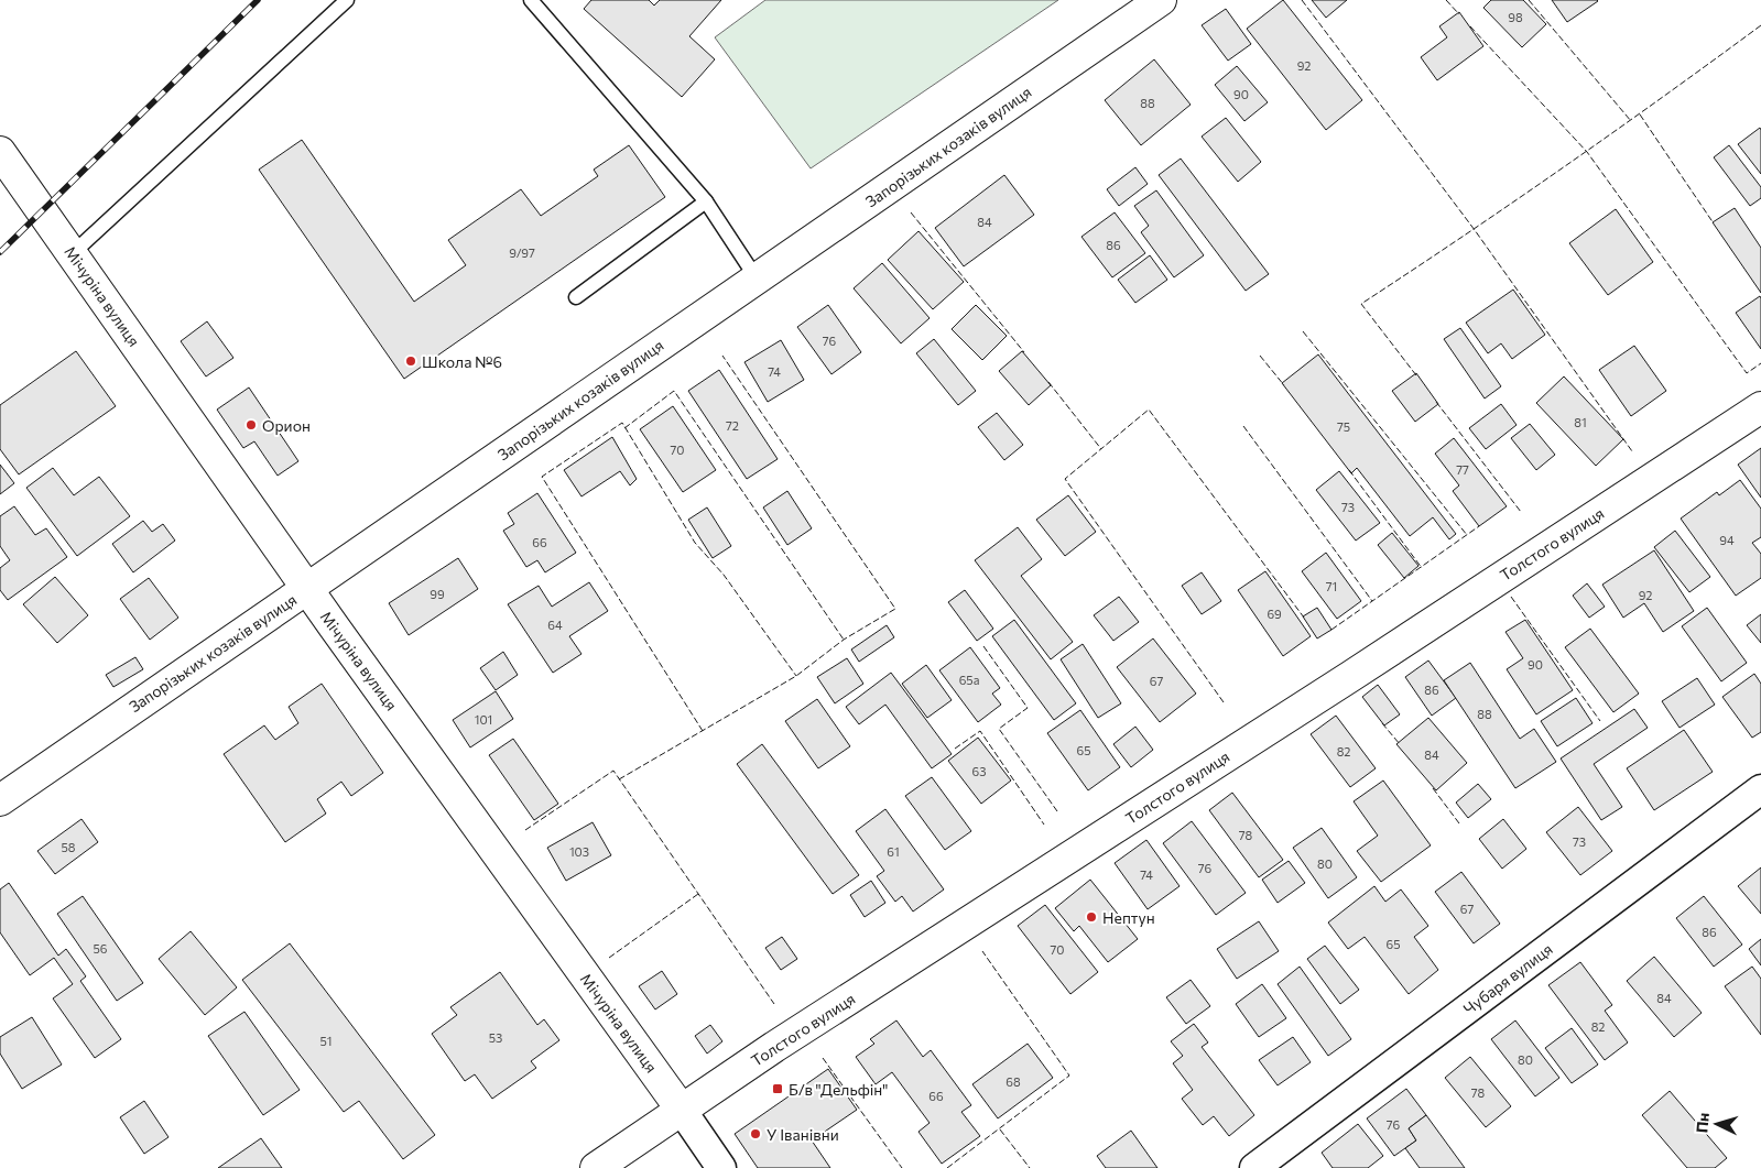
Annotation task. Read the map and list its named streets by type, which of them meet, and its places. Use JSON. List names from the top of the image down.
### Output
{
  "streets": {
    "main road": ["Запорізьких козаків вулиця", "Мічуріна вулиця", "Толстого вулиця"],
    "street": ["Чубаря вулиця"]
  },
  "crossings": [
    ["Запорізьких козаків вулиця", "Мічуріна вулиця"],
    ["Мічуріна вулиця", "Толстого вулиця"]
  ],
  "places": {
    "other": [
      "Школа №6",
      "Орион",
      "Нептун",
      "У Іванівни"
    ],
    "transit": ["Б/в \"Дельфін\""]
  },
  "house_numbers": [
    "98",
    "92",
    "90",
    "88",
    "84",
    "86",
    "9/97",
    "76",
    "74",
    "81",
    "72",
    "75",
    "70",
    "77",
    "73",
    "94",
    "66",
    "71",
    "99",
    "92",
    "69",
    "64",
    "90",
    "65а",
    "67",
    "86",
    "88",
    "101",
    "65",
    "82",
    "84",
    "63",
    "78",
    "73",
    "58",
    "103",
    "61",
    "80",
    "76",
    "74",
    "67",
    "86",
    "65",
    "56",
    "70",
    "84",
    "82",
    "53",
    "51",
    "80",
    "68",
    "78",
    "66",
    "76"
  ],
  "north": "left"
}
